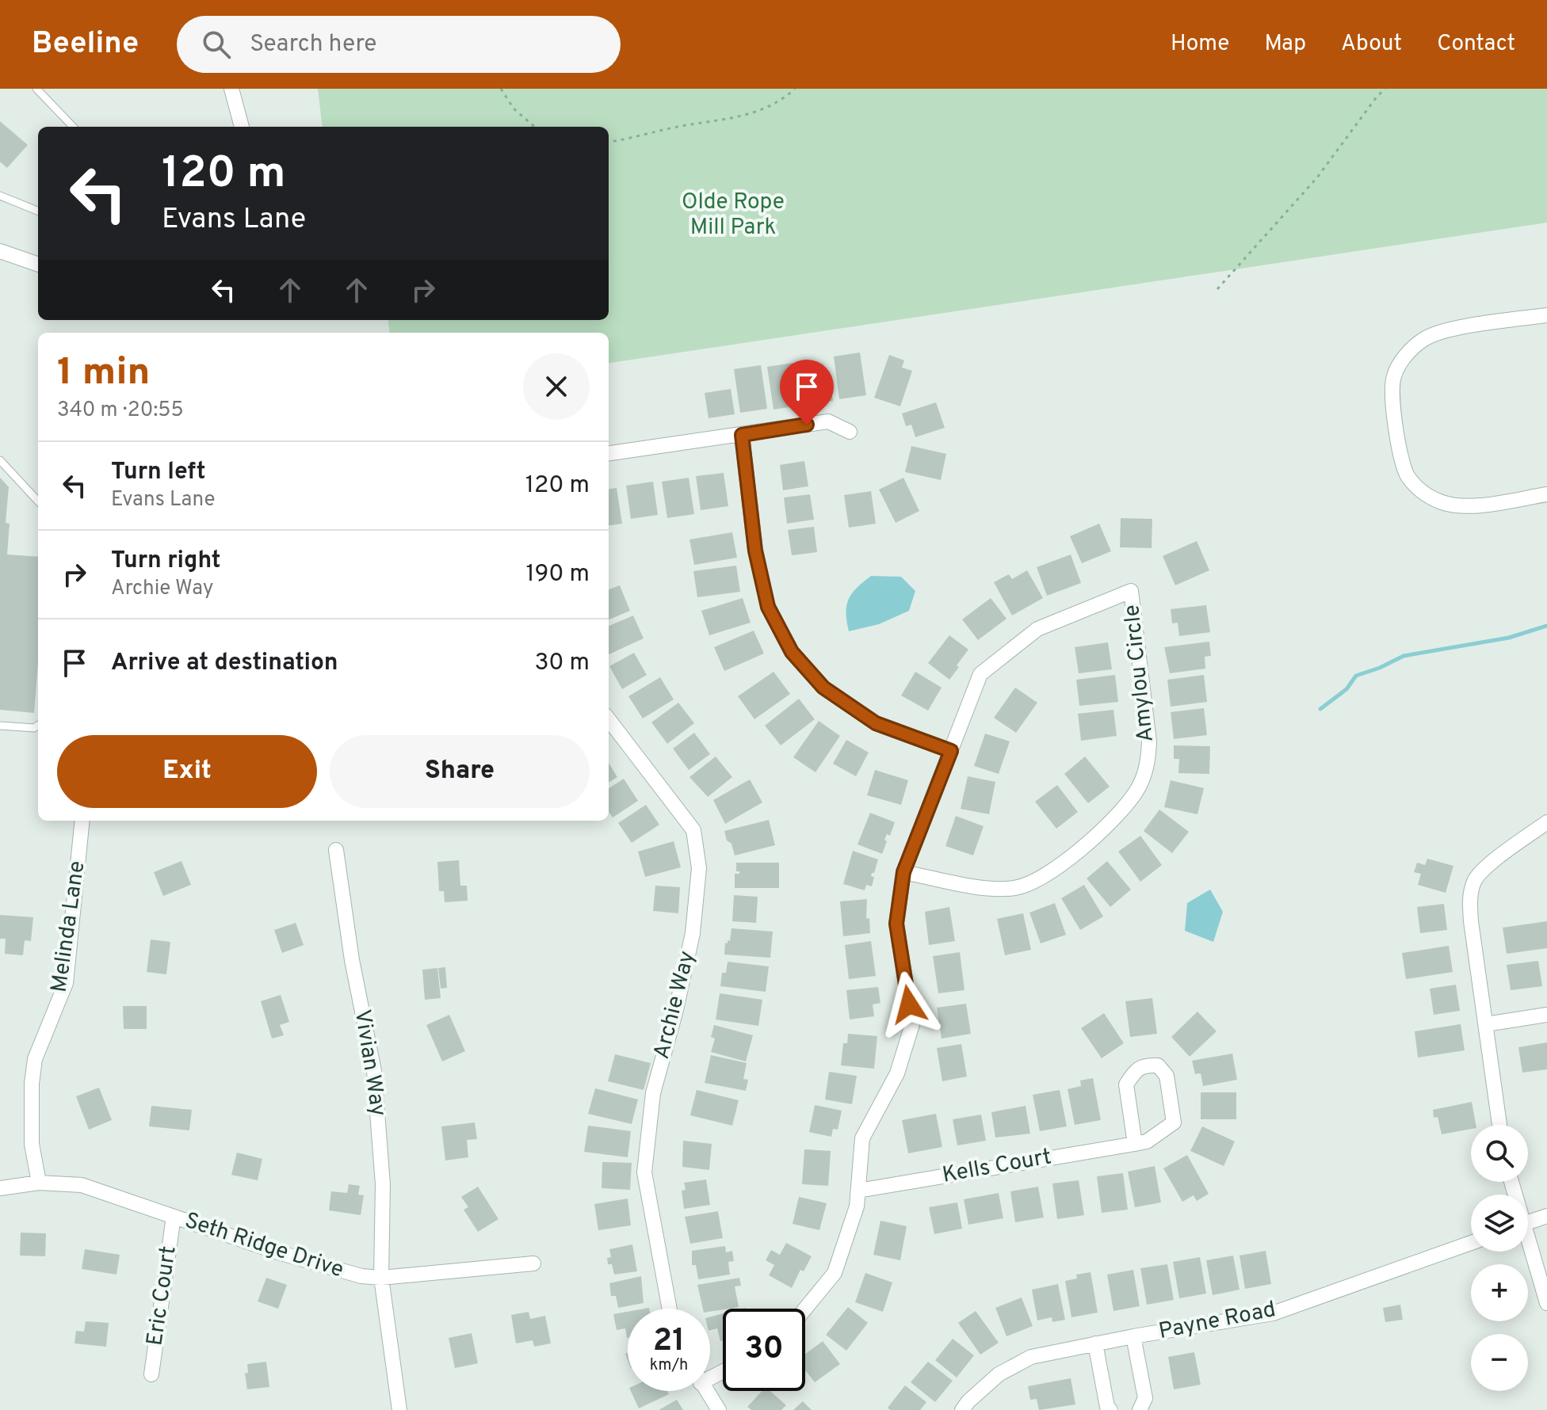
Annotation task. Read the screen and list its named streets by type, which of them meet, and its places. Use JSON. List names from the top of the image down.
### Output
{
  "streets": {
    "street": [
      "Amylou Circle",
      "Melinda Lane",
      "Archie Way",
      "Vivian Way",
      "Kells Court",
      "Seth Ridge Drive",
      "Eric Court",
      "Payne Road"
    ]
  },
  "crossings": [
    ["Amylou Circle", "Kells Court"],
    ["Melinda Lane", "Seth Ridge Drive"],
    ["Vivian Way", "Seth Ridge Drive"],
    ["Seth Ridge Drive", "Eric Court"]
  ],
  "parks": ["Olde Rope Mill Park"],
  "page": {
    "header": "Beeline",
    "search": "Search here",
    "nav": [
      "Home",
      "Map",
      "About",
      "Contact"
    ],
    "turn": ["120 m", "Evans Lane"],
    "heading": ["1 min", "340 m · 20:55"],
    "list": [
      {
        "name": "Turn left",
        "note": "Evans Lane",
        "value": "120 m"
      },
      {
        "name": "Turn right",
        "note": "Archie Way",
        "value": "190 m"
      },
      {
        "name": "Arrive at destination",
        "value": "30 m"
      }
    ],
    "buttons": ["Exit", "Share"],
    "map_buttons": ["+", "−"],
    "speed": "21 km/h",
    "limit": "30"
  }
}
